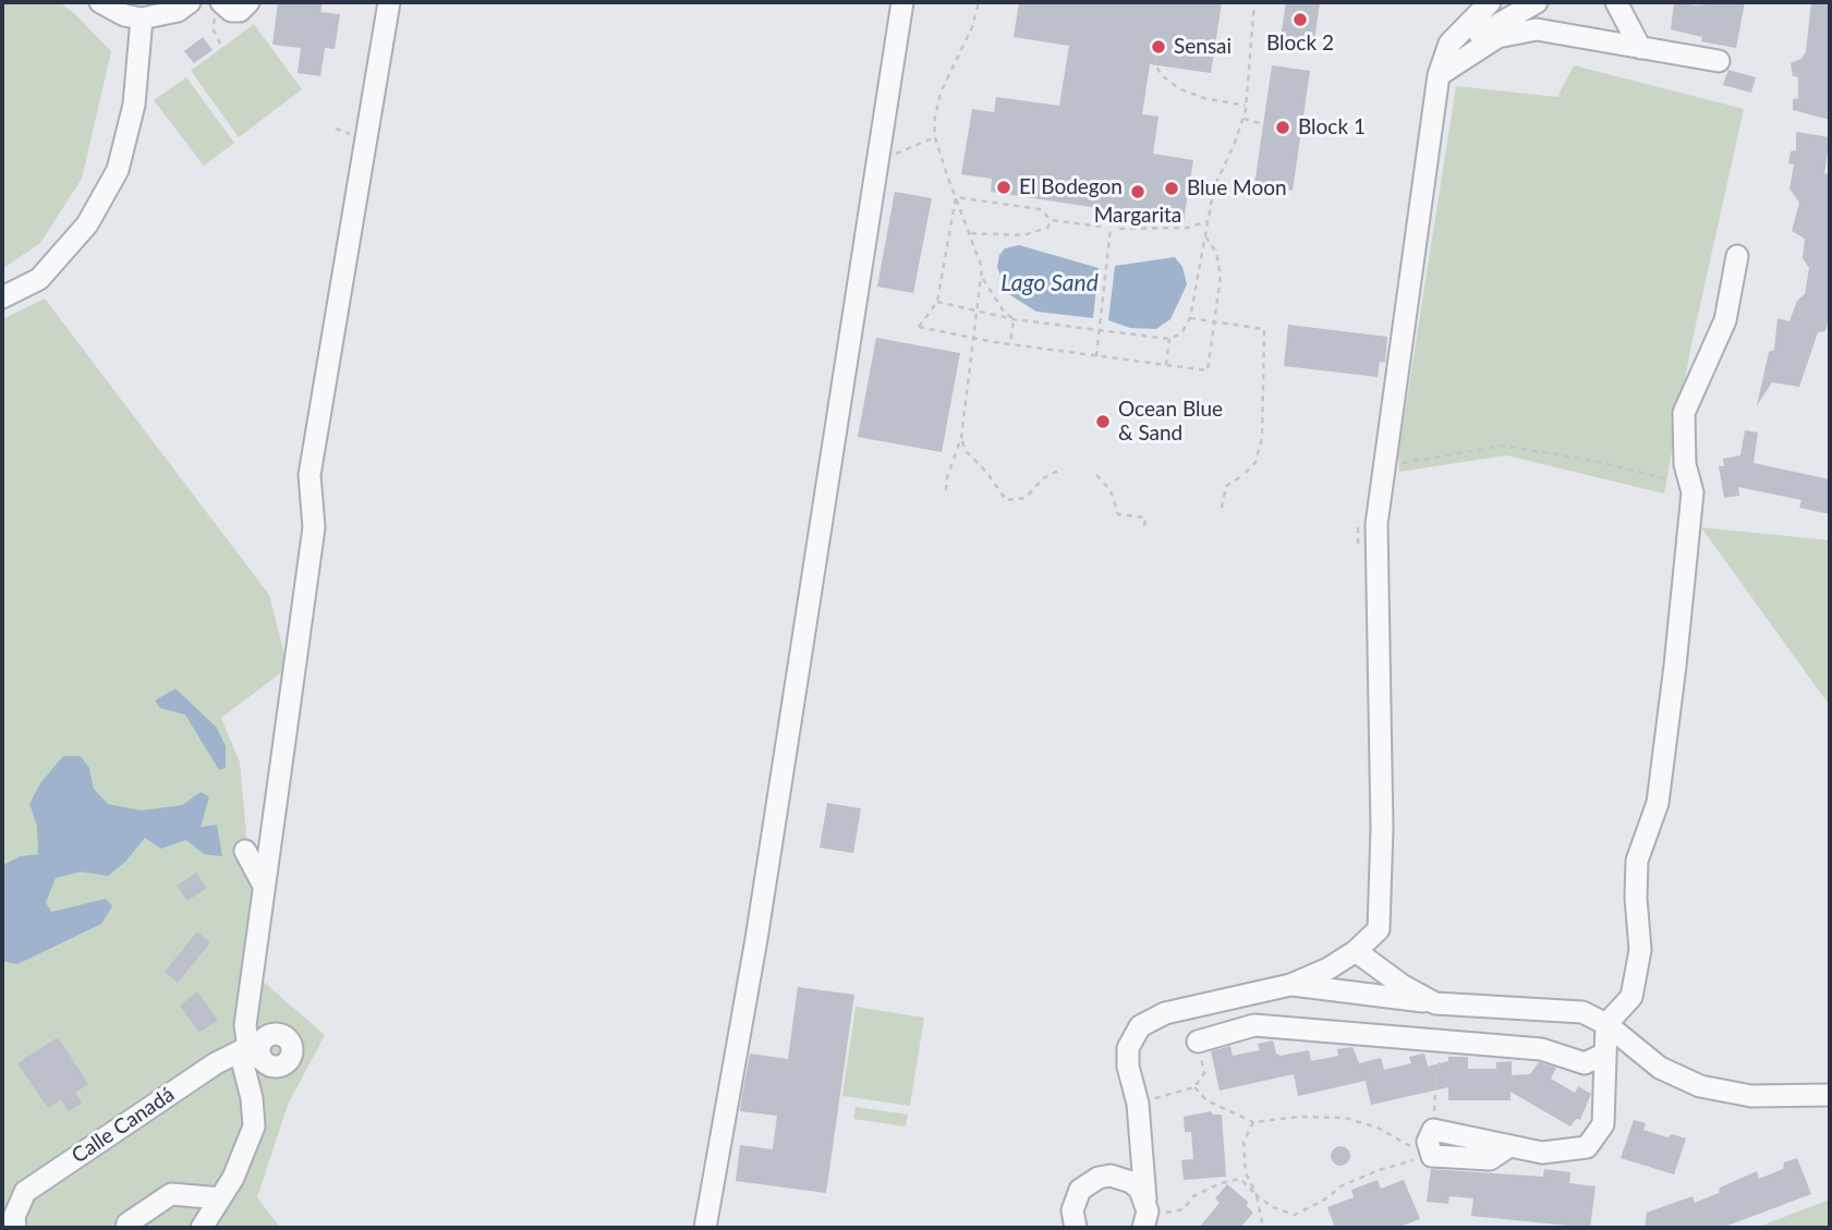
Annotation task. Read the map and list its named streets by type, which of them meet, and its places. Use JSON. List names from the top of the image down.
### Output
{
  "streets": {
    "street": ["Calle Canadá"]
  },
  "water": ["Lago Sand"],
  "places": [
    "Block 2",
    "Sensai",
    "Block 1",
    "El Bodegon",
    "Blue Moon",
    "Margarita",
    "Ocean Blue & Sand"
  ]
}
